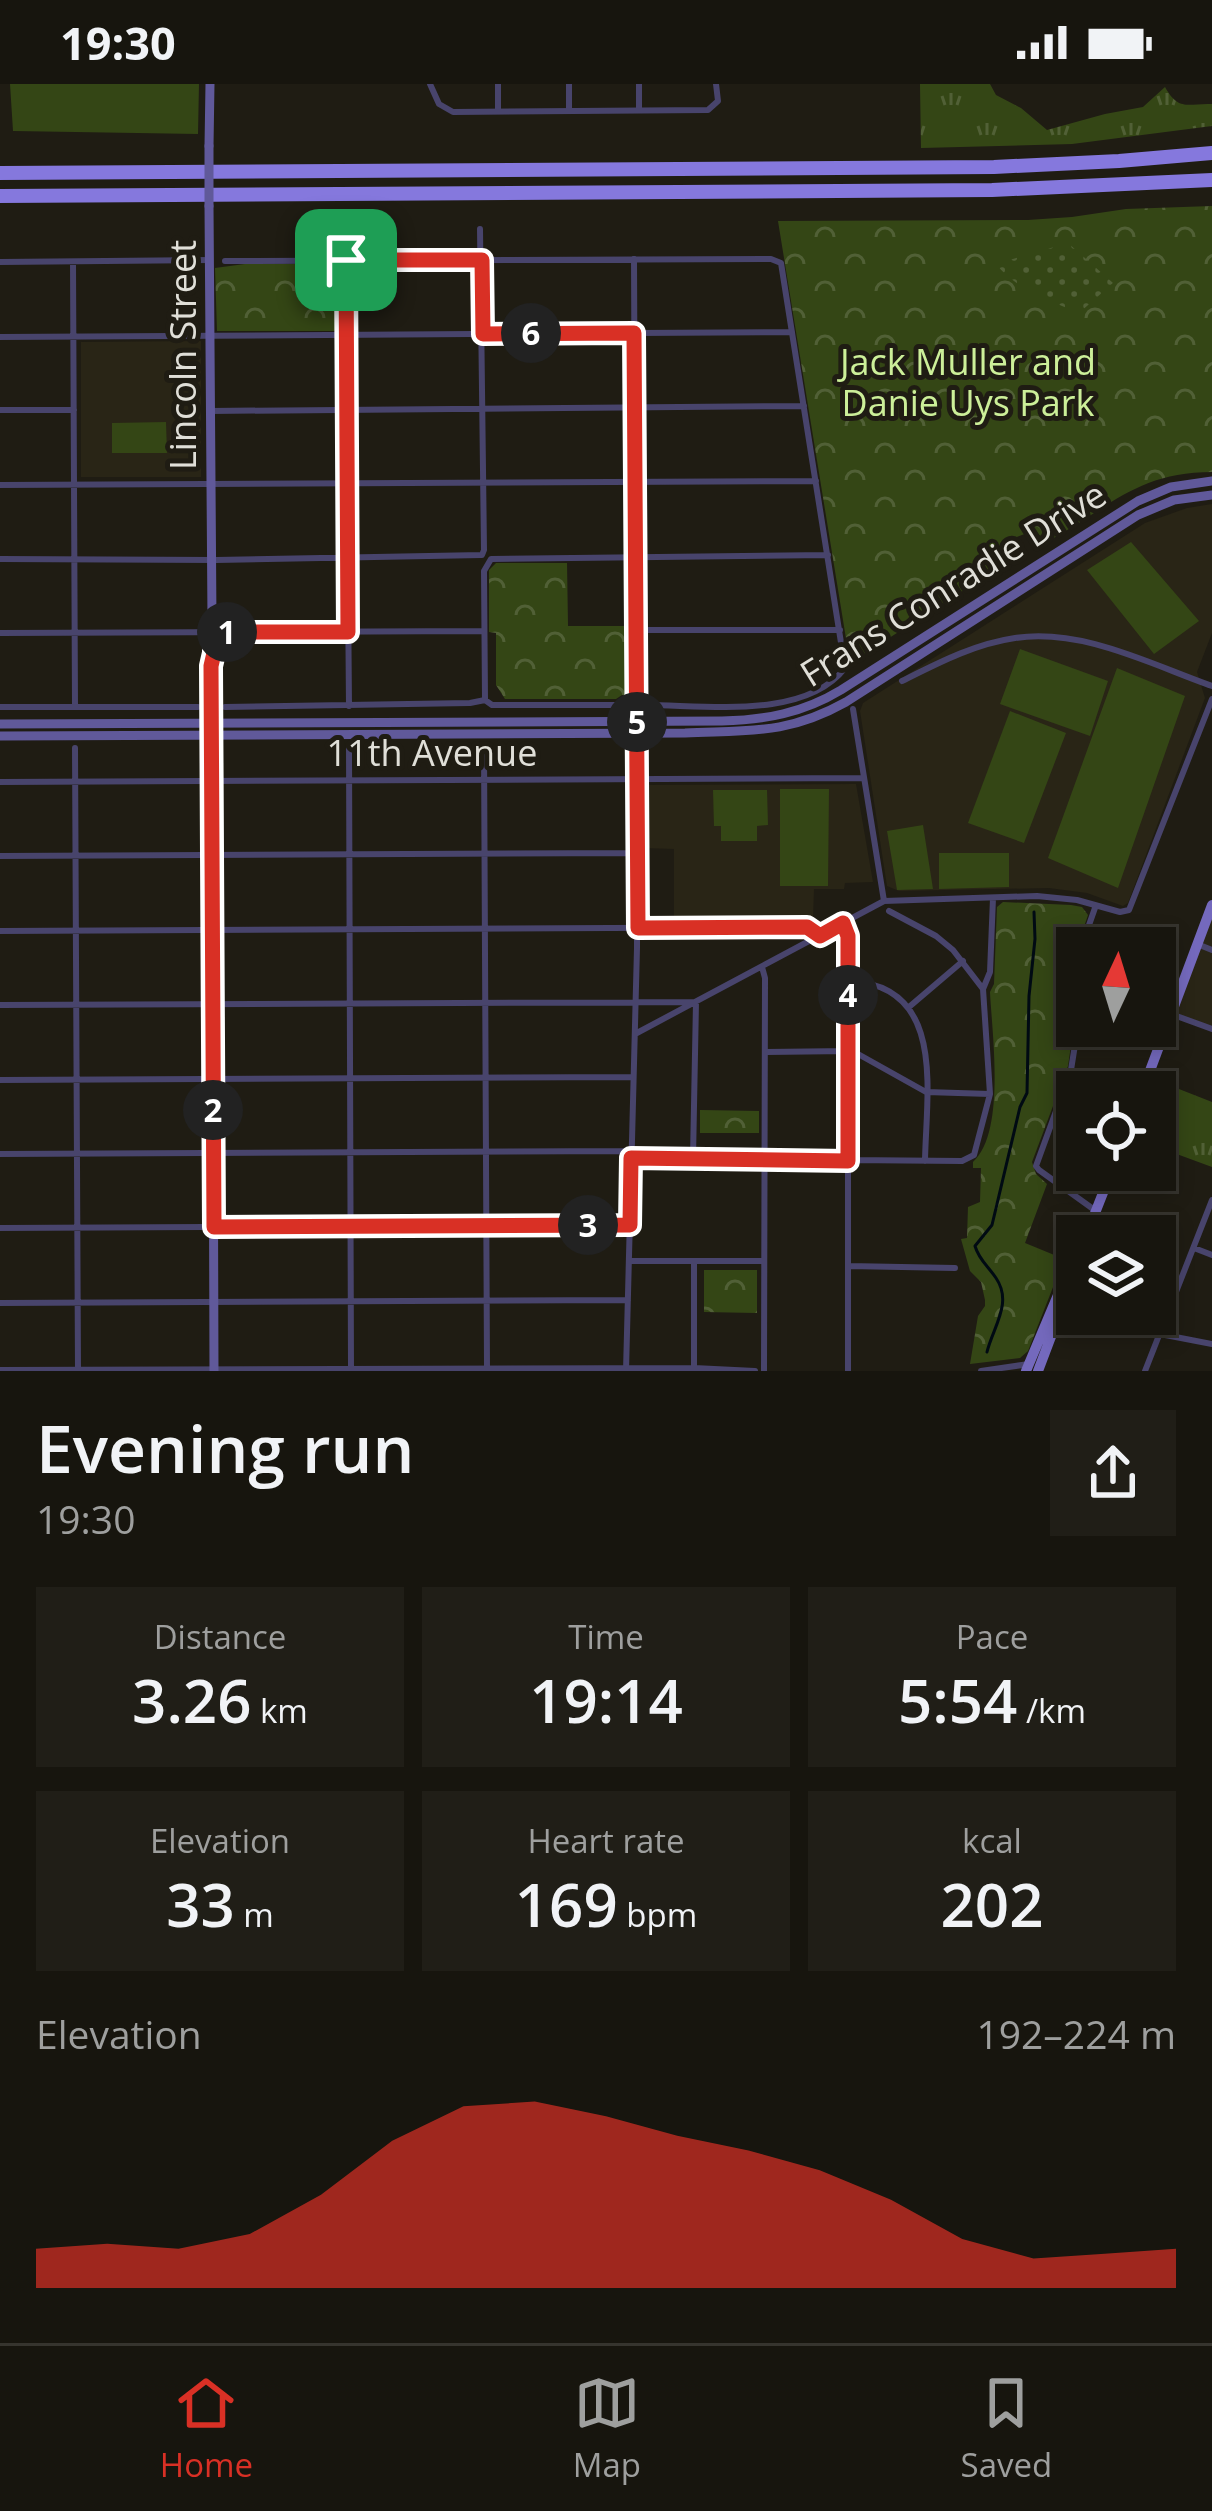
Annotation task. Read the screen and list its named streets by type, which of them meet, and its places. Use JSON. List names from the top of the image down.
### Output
{
  "streets": {
    "main road": ["Lincoln Street", "Frans Conradie Drive"],
    "street": ["11th Avenue"]
  },
  "crossings": [
    ["Lincoln Street", "Frans Conradie Drive"],
    ["Lincoln Street", "11th Avenue"]
  ],
  "parks": ["Jack Muller and Danie Uys Park"],
  "north": "top",
  "page": {
    "status": "19:30",
    "pins": [
      "6",
      "1",
      "5",
      "4",
      "2",
      "3"
    ],
    "heading": ["Evening run", "19:30"],
    "stats": [
      ["Distance", "3.26 km"],
      ["Time", "19:14"],
      ["Pace", "5:54 /km"],
      ["Elevation", "33 m"],
      ["Heart rate", "169 bpm"],
      ["kcal", "202"]
    ],
    "chart": ["Elevation", "192–224 m"],
    "tabs": ["Home", "Map", "Saved"]
  }
}
